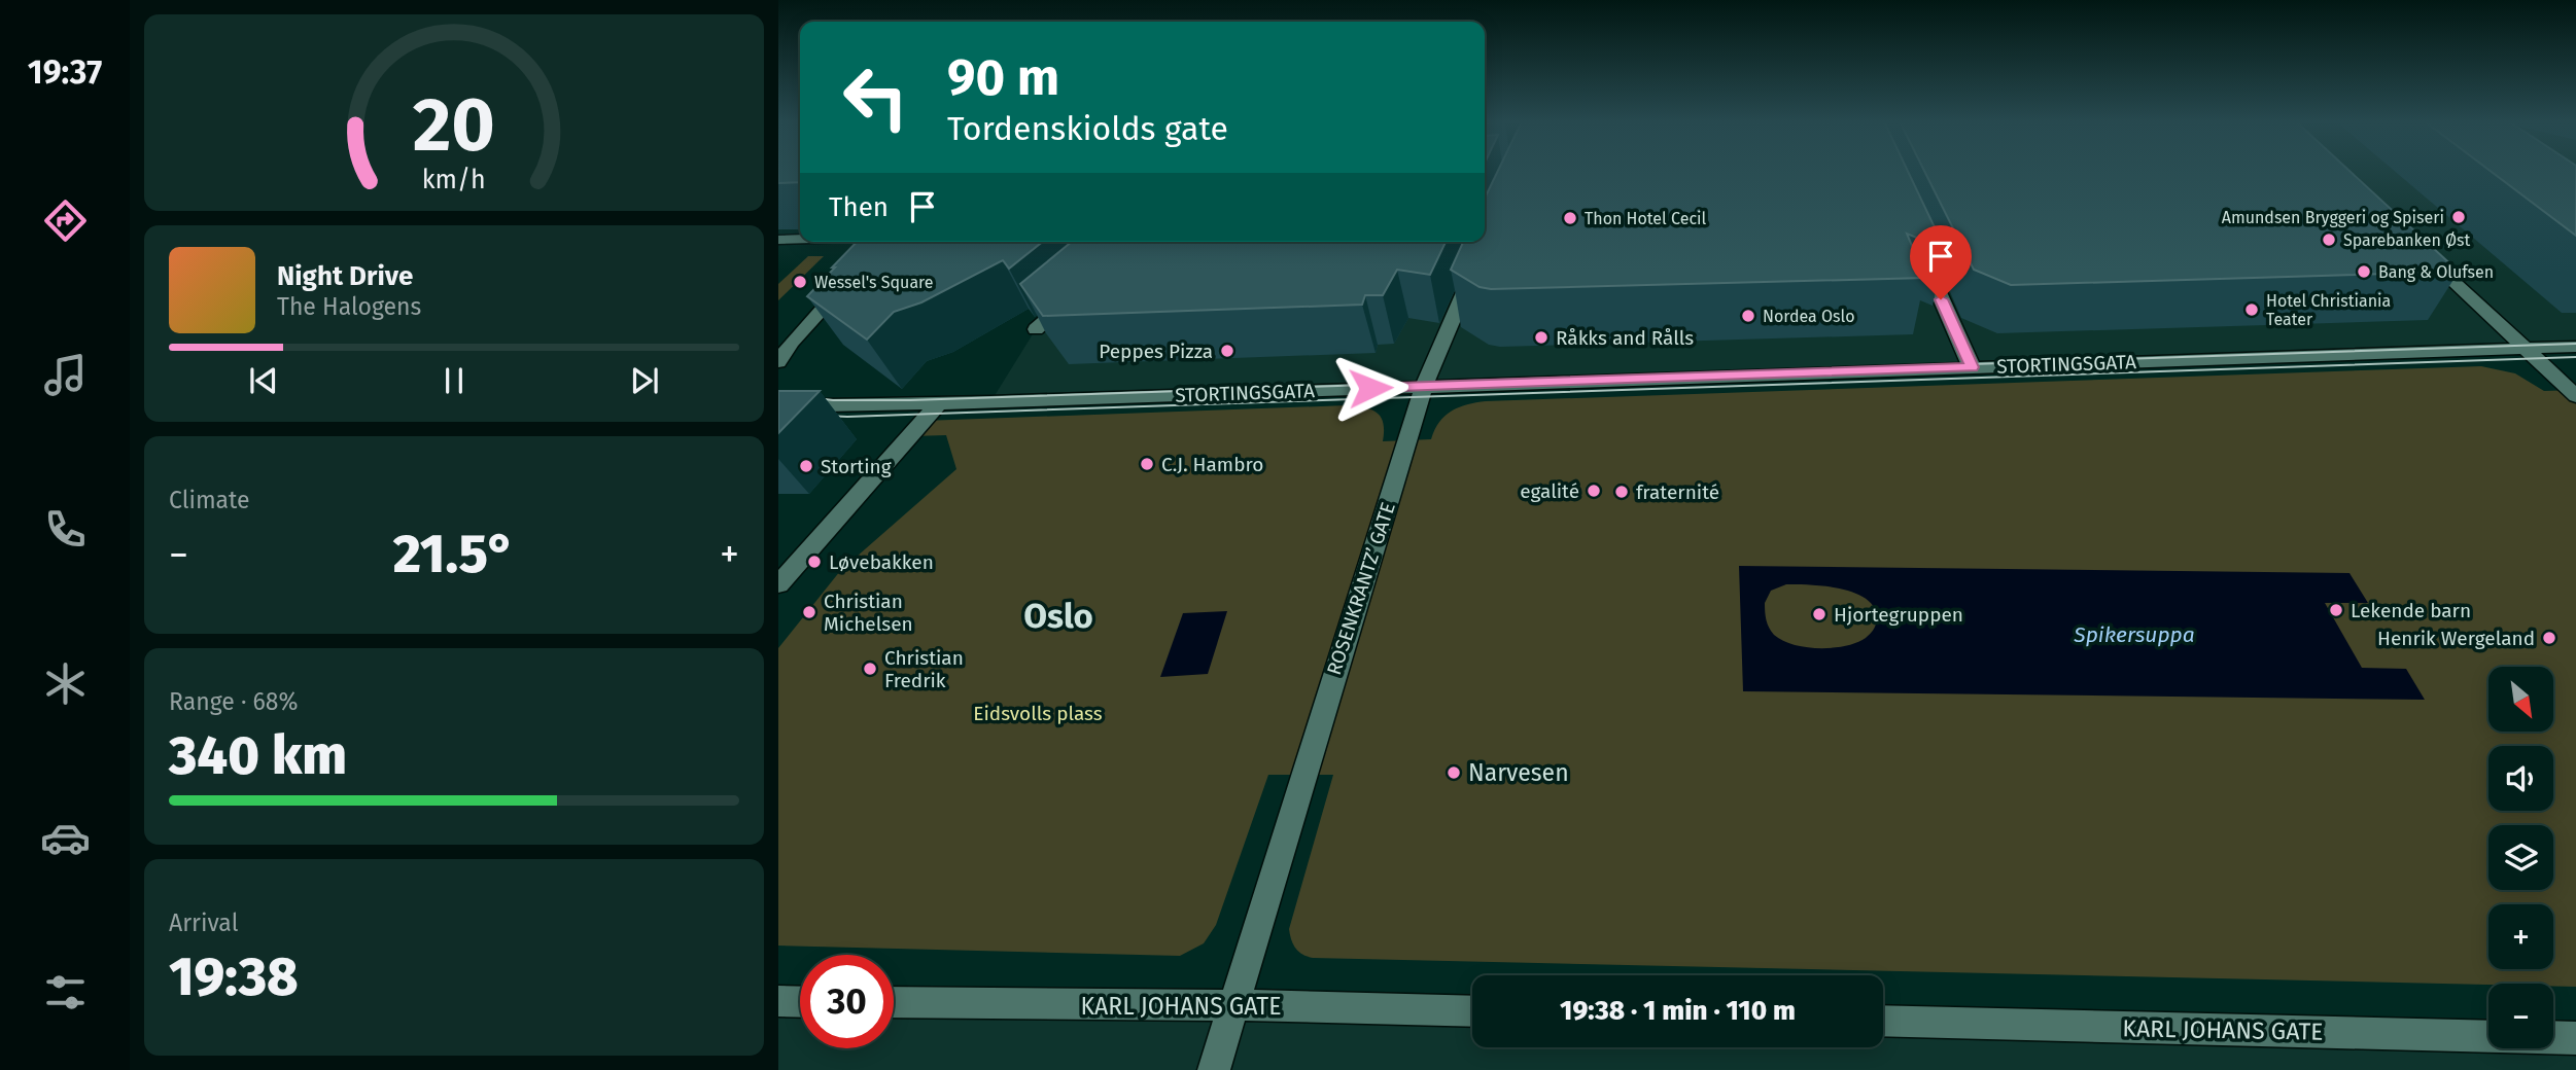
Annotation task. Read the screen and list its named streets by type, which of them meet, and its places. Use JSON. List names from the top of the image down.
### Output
{
  "streets": {
    "street": ["STORTINGSGATA", "ROSENKRANTZ’ GATE", "KARL JOHANS GATE"]
  },
  "crossings": [
    ["STORTINGSGATA", "ROSENKRANTZ’ GATE"],
    ["ROSENKRANTZ’ GATE", "KARL JOHANS GATE"]
  ],
  "districts": ["Oslo"],
  "water": ["Spikersuppa"],
  "parks": ["Eidsvolls plass"],
  "places": [
    "Amundsen Bryggeri og Spiseri",
    "Thon Hotel Cecil",
    "Sparebanken Øst",
    "Bang & Olufsen",
    "Wessel's Square",
    "Hotel Christiania Teater",
    "Nordea Oslo",
    "Råkks and Rålls",
    "Peppes Pizza",
    "C.J. Hambro",
    "Storting",
    "egalité",
    "fraternité",
    "Løvebakken",
    "Lekende barn",
    "Christian Michelsen",
    "Hjortegruppen",
    "Henrik Wergeland",
    "Christian Fredrik",
    "Narvesen"
  ],
  "north": "bottom right",
  "page": {
    "tabs": "19:37",
    "turn": ["90 m", "Tordenskiolds gate"],
    "then": "Then",
    "song": ["Night Drive", "The Halogens"],
    "tile": [
      "Climate",
      ["Range · 68%", "340 km"],
      ["Arrival", "19:38"]
    ],
    "heat": ["−", "21.5°", "+"],
    "map_buttons": ["+", "−"],
    "limit": "30",
    "trip": "19:38 · 1 min · 110 m",
    "gauge": ["20", "km/h"]
  }
}
